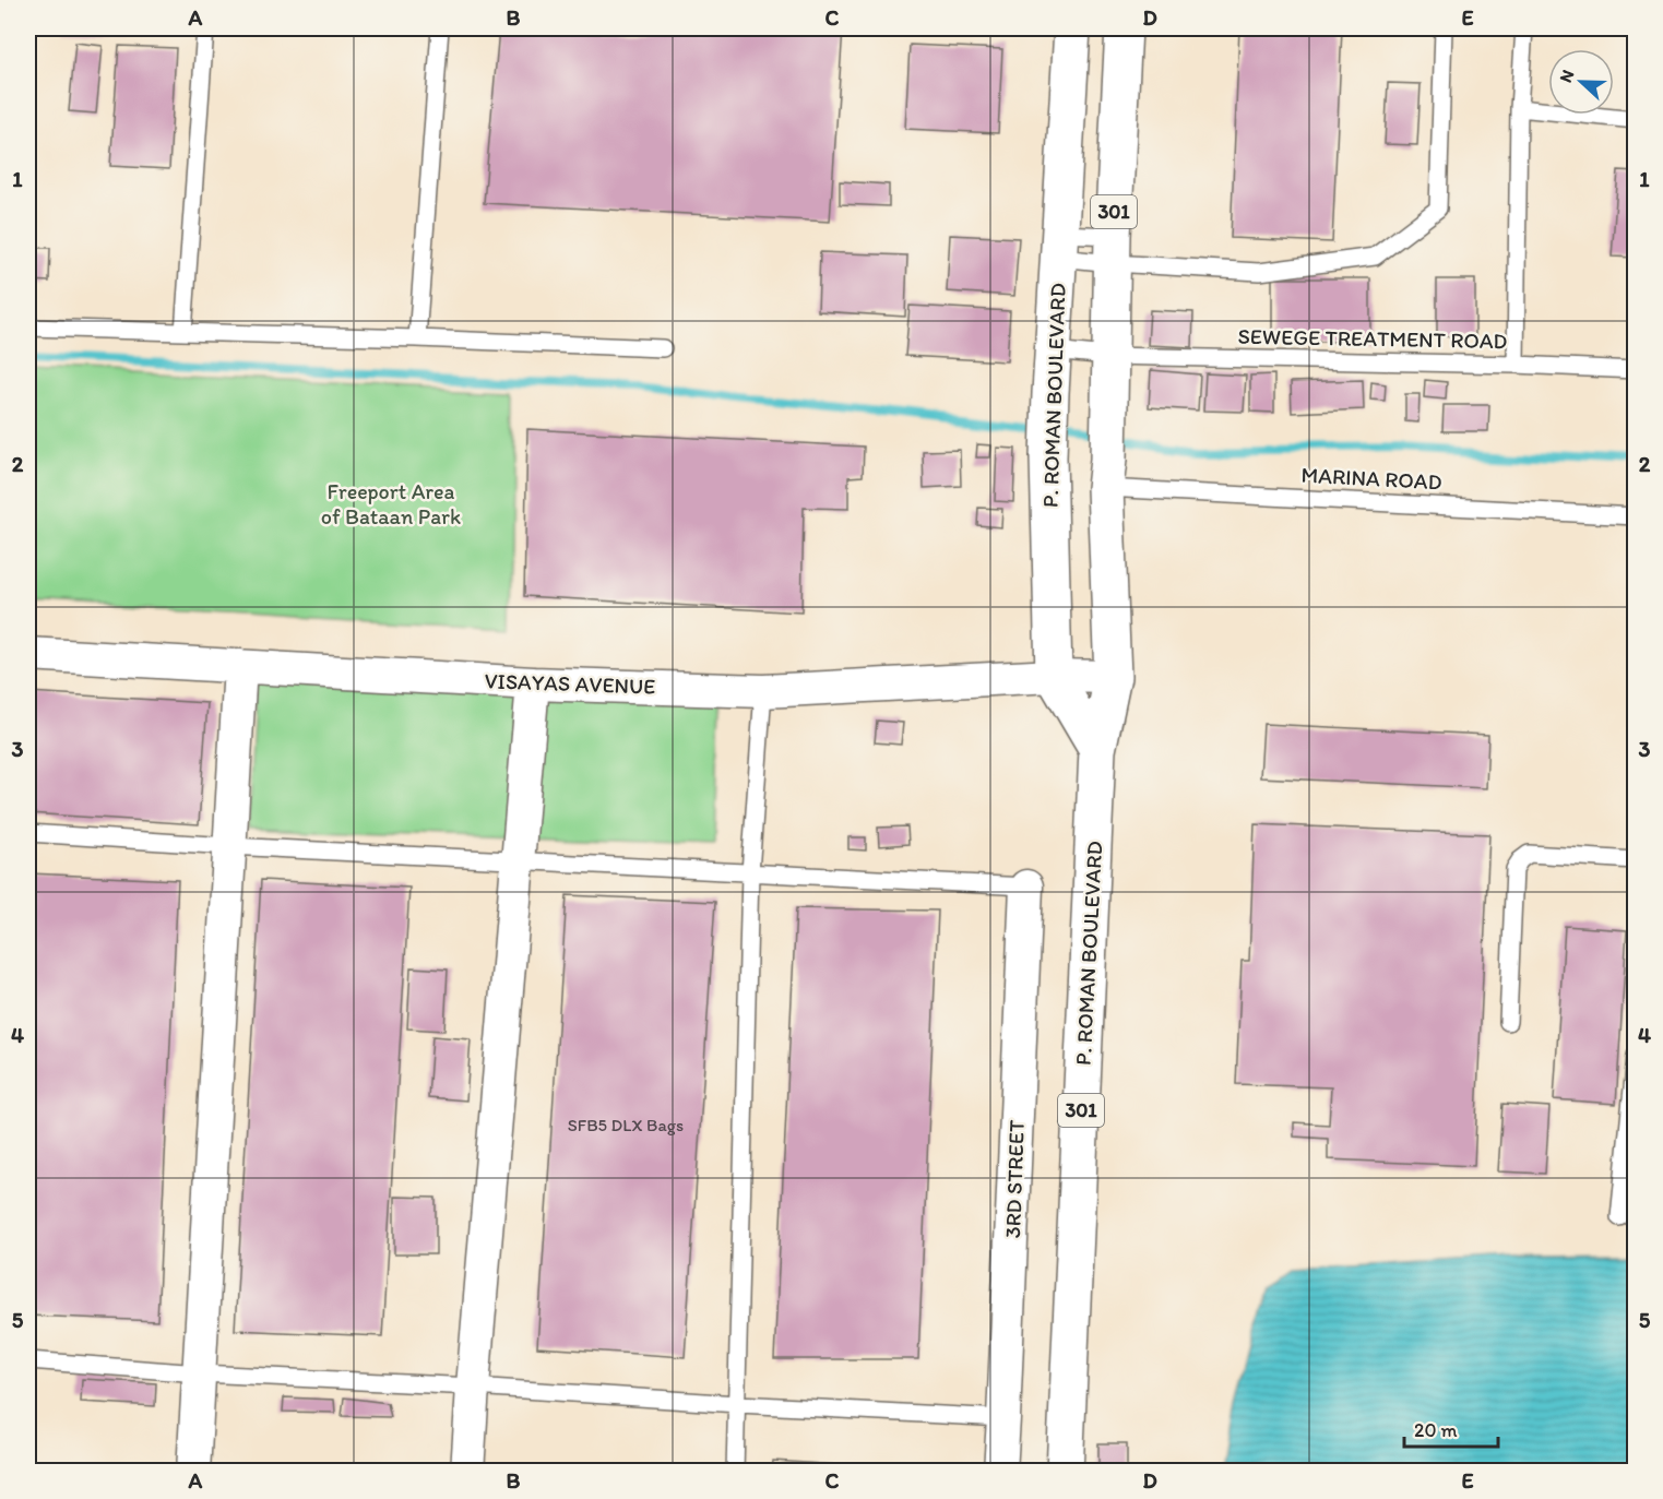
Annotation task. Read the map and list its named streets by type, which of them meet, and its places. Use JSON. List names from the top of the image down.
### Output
{
  "streets": {
    "main road": ["301", "P. ROMAN BOULEVARD"],
    "street": ["VISAYAS AVENUE", "3RD STREET"],
    "lane": ["SEWEGE TREATMENT ROAD", "MARINA ROAD"]
  },
  "crossings": [
    ["SEWEGE TREATMENT ROAD", "P. ROMAN BOULEVARD"],
    ["P. ROMAN BOULEVARD", "MARINA ROAD"],
    ["P. ROMAN BOULEVARD", "VISAYAS AVENUE"]
  ],
  "parks": ["Freeport Area of Bataan Park"],
  "house_numbers": ["SFB5 DLX Bags"],
  "scale_bar": "20 m",
  "north": "left",
  "grid": {
    "columns": [
      "A",
      "B",
      "C",
      "D",
      "E"
    ],
    "rows": [
      "1",
      "2",
      "3",
      "4",
      "5"
    ]
  }
}
